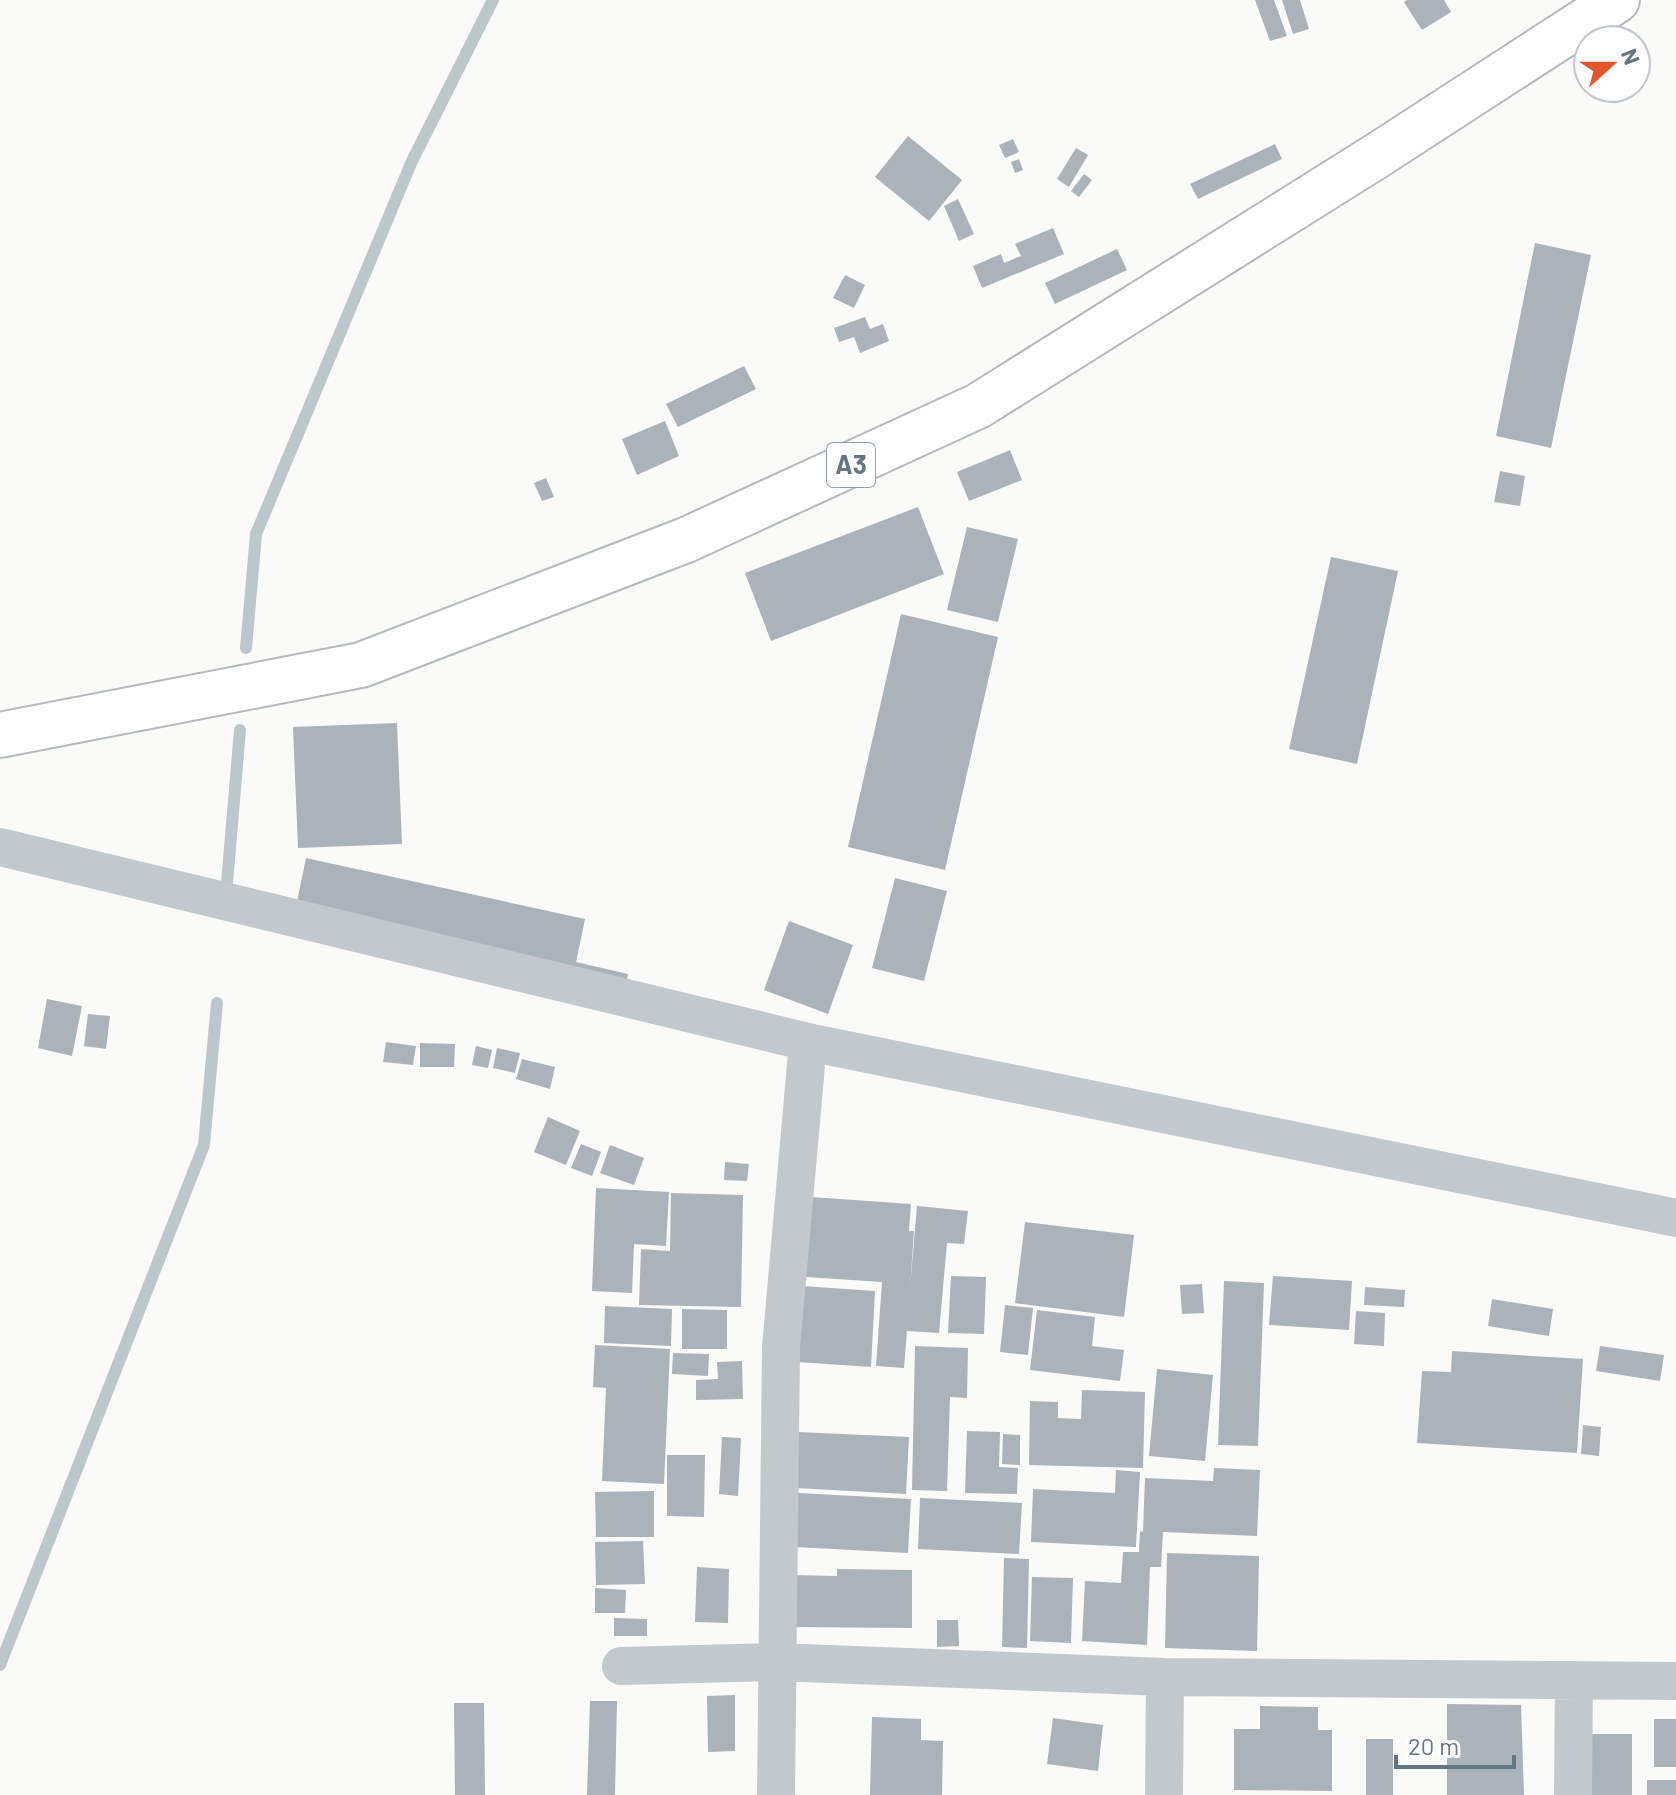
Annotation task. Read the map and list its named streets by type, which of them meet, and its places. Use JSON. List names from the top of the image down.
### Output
{
  "streets": {
    "highway": ["A3"]
  },
  "scale_bar": "20 m",
  "north": "right"
}
